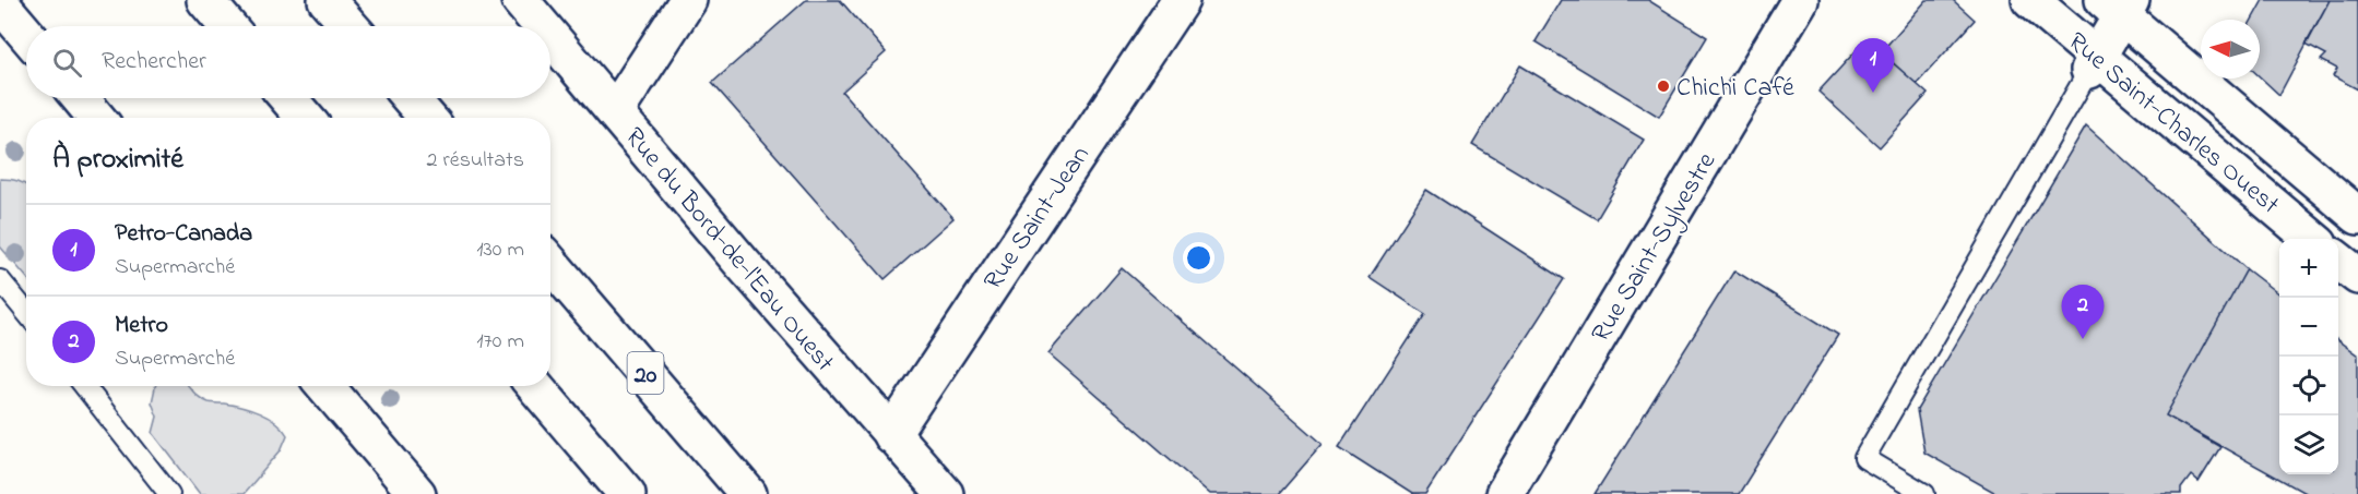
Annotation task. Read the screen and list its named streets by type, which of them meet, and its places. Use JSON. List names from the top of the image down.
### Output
{
  "streets": {
    "main road": [
      "Rue Saint-Charles Ouest",
      "Rue Saint-Jean",
      "Rue Saint-Sylvestre",
      "Rue du Bord-de-l'Eau Ouest",
      "20"
    ]
  },
  "crossings": [
    ["Rue Saint-Jean", "Rue du Bord-de-l'Eau Ouest"]
  ],
  "places": ["Chichi Café"],
  "north": "left",
  "page": {
    "search": "Rechercher",
    "pins": ["1", "2"],
    "heading": ["À proximité", "2 résultats"],
    "list": [
      {
        "mark": "1",
        "name": "Petro-Canada",
        "note": "Supermarché",
        "value": "130 m"
      },
      {
        "mark": "2",
        "name": "Metro",
        "note": "Supermarché",
        "value": "170 m"
      }
    ],
    "map_buttons": ["+", "−"]
  }
}
